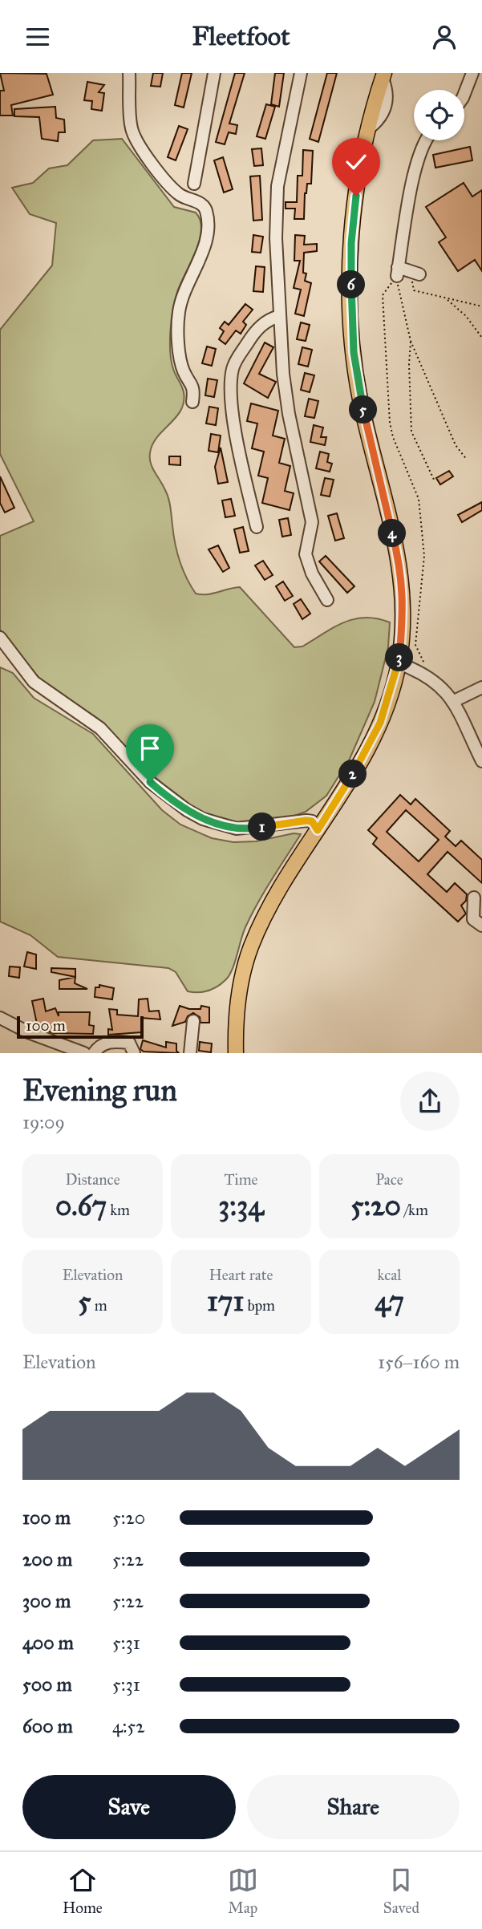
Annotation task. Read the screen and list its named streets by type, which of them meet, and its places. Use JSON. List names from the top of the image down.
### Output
{
  "scale_bar": "100 m",
  "page": {
    "header": "Fleetfoot",
    "pins": [
      "6",
      "5",
      "4",
      "3",
      "2",
      "1"
    ],
    "scale": "100 m",
    "heading": ["Evening run", "19:09"],
    "stats": [
      ["Distance", "0.67 km"],
      ["Time", "3:34"],
      ["Pace", "5:20 /km"],
      ["Elevation", "5 m"],
      ["Heart rate", "171 bpm"],
      ["kcal", "47"]
    ],
    "chart": ["Elevation", "156–160 m"],
    "list": [
      {
        "name": "100 m",
        "note": "5:20"
      },
      {
        "name": "200 m",
        "note": "5:22"
      },
      {
        "name": "300 m",
        "note": "5:22"
      },
      {
        "name": "400 m",
        "note": "5:31"
      },
      {
        "name": "500 m",
        "note": "5:31"
      },
      {
        "name": "600 m",
        "note": "4:52"
      }
    ],
    "buttons": ["Save", "Share"],
    "tabs": ["Home", "Map", "Saved"]
  }
}
